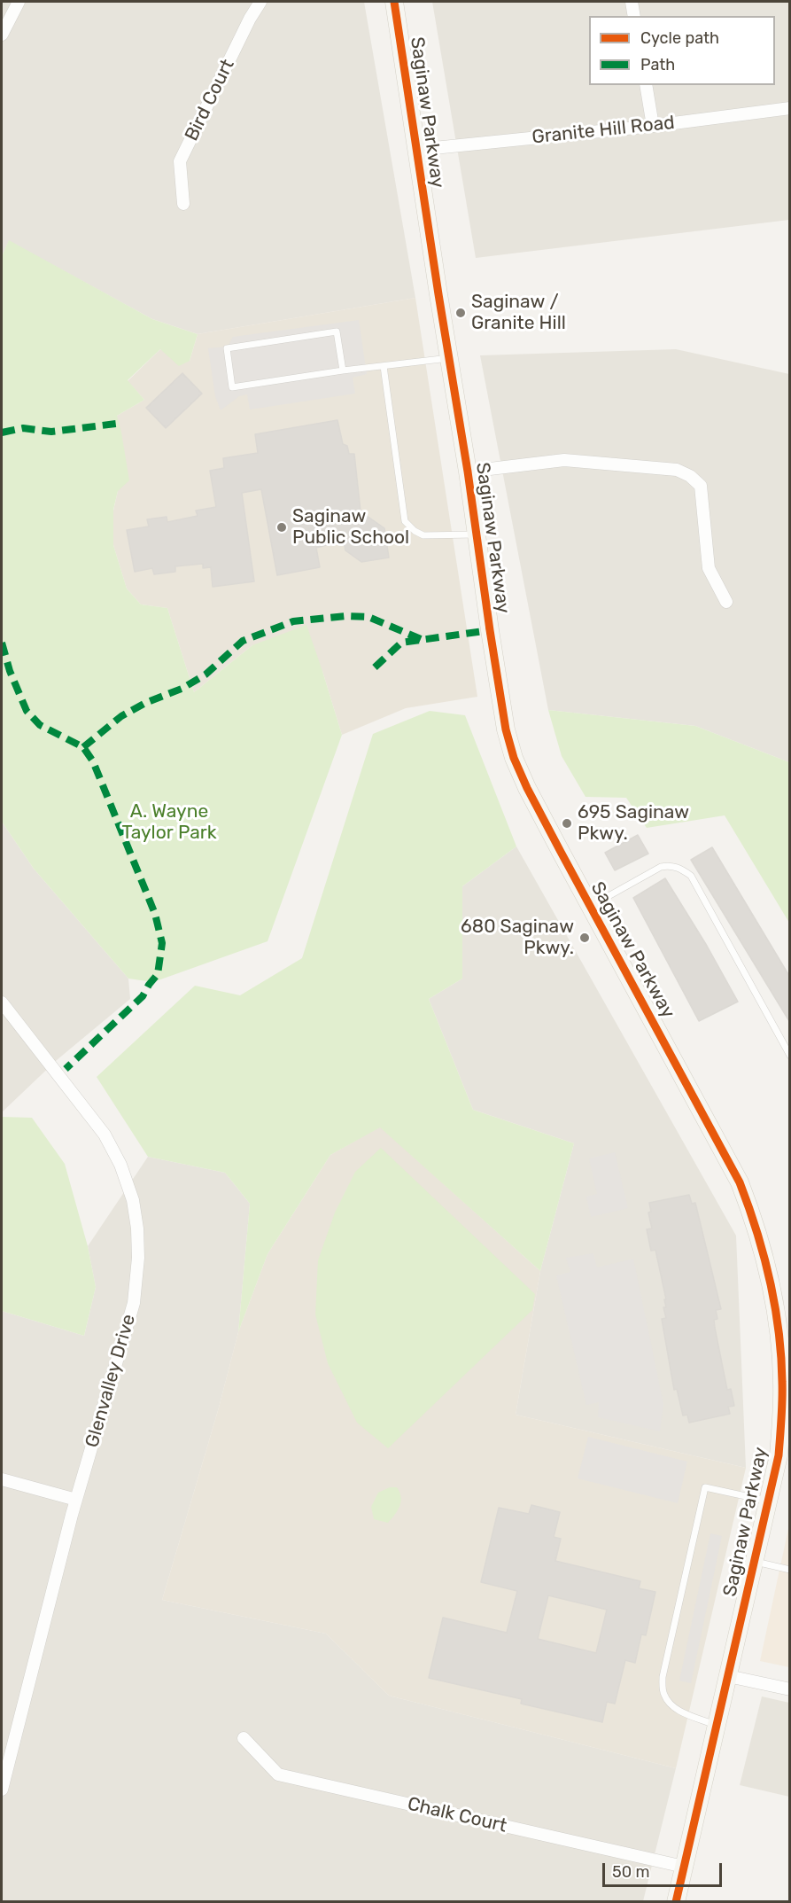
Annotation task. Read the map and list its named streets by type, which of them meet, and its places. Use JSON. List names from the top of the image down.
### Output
{
  "streets": {
    "street": [
      "Bird Court",
      "Saginaw Parkway",
      "Granite Hill Road",
      "Glenvalley Drive",
      "Chalk Court"
    ]
  },
  "crossings": [
    ["Saginaw Parkway", "Granite Hill Road"],
    ["Saginaw Parkway", "Chalk Court"]
  ],
  "parks": ["A. Wayne Taylor Park"],
  "places": [
    "Saginaw / Granite Hill",
    "Saginaw Public School",
    "695 Saginaw Pkwy.",
    "680 Saginaw Pkwy."
  ],
  "legend": ["Cycle path", "Path"],
  "scale_bar": "50 m"
}
